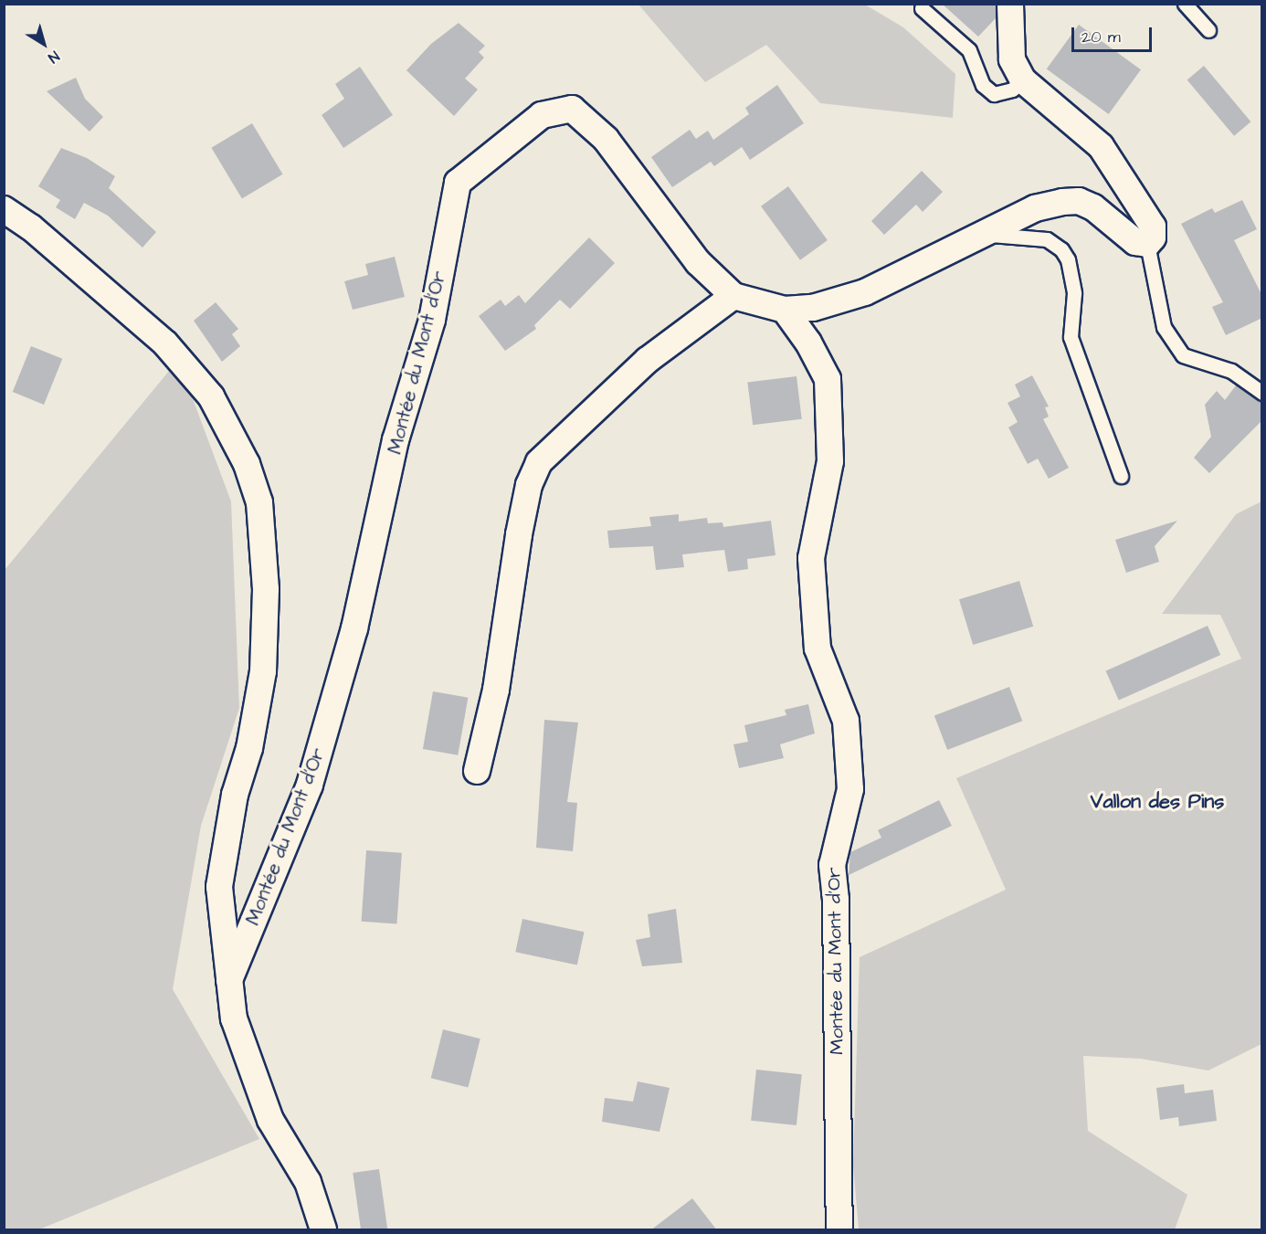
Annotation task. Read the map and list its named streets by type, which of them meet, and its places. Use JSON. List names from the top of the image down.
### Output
{
  "streets": {
    "street": ["Montée du Mont d'Or"]
  },
  "districts": ["Vallon des Pins"],
  "scale_bar": "20 m",
  "north": "bottom right"
}
